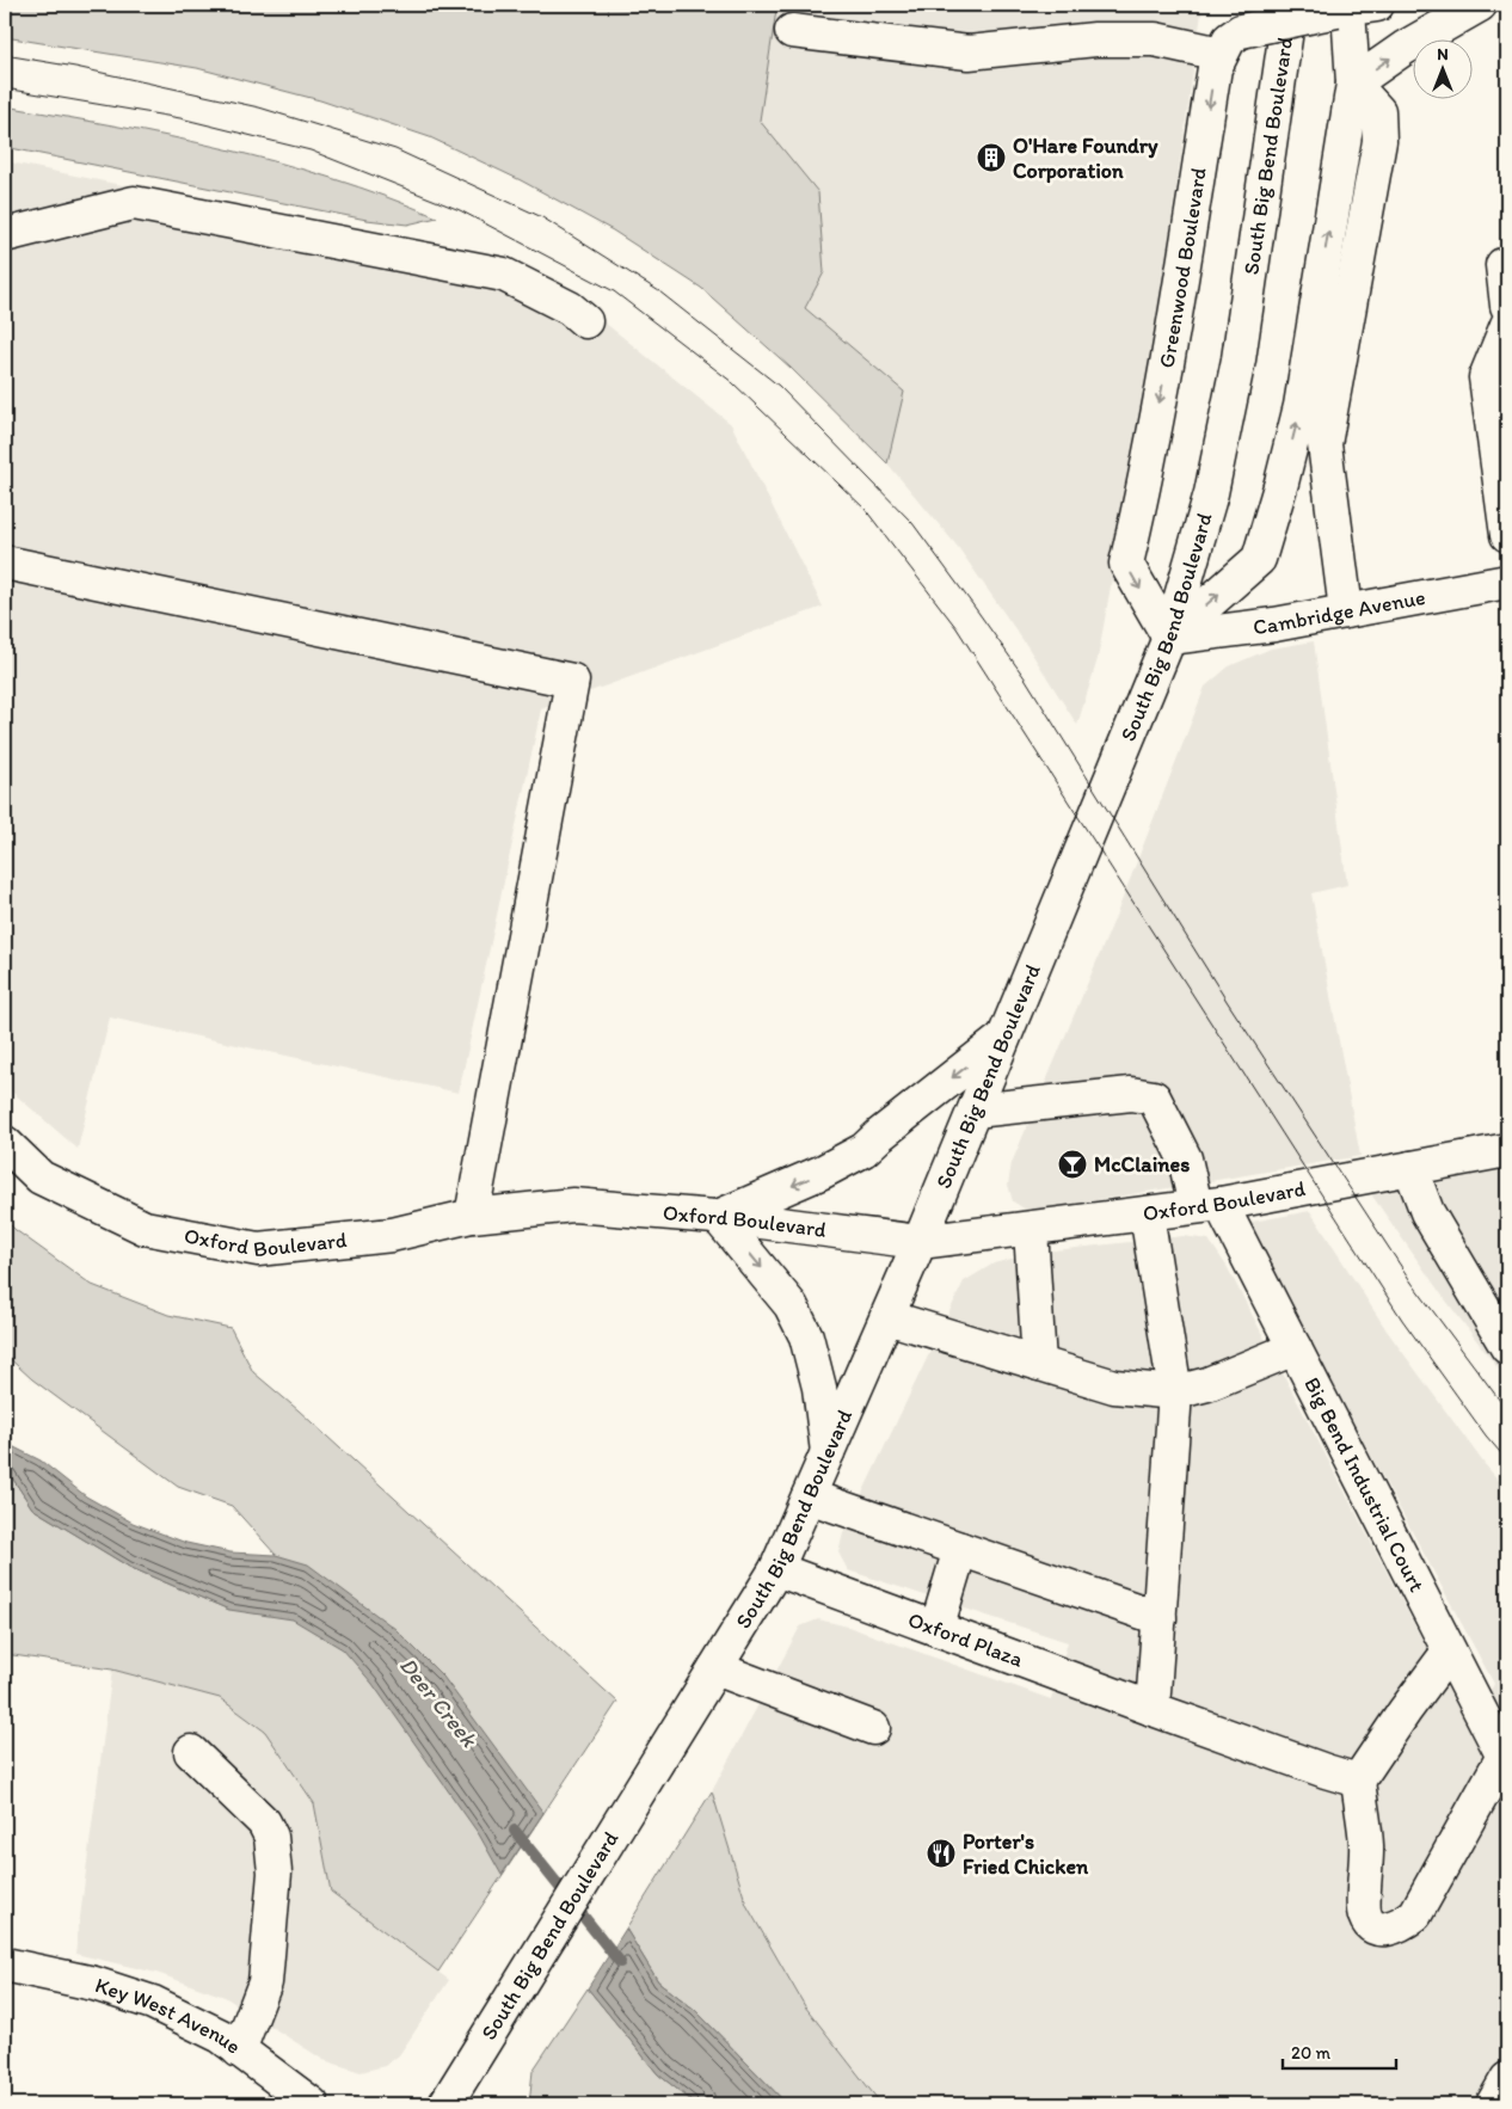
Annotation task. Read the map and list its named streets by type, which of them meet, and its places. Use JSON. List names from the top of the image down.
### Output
{
  "streets": {
    "street": [
      "South Big Bend Boulevard",
      "Greenwood Boulevard",
      "Cambridge Avenue",
      "Oxford Boulevard",
      "Big Bend Industrial Court",
      "Oxford Plaza",
      "Key West Avenue"
    ]
  },
  "crossings": [
    ["South Big Bend Boulevard", "Greenwood Boulevard"],
    ["South Big Bend Boulevard", "Cambridge Avenue"],
    ["South Big Bend Boulevard", "Oxford Boulevard"],
    ["South Big Bend Boulevard", "Big Bend Industrial Court"],
    ["South Big Bend Boulevard", "Oxford Plaza"],
    ["Greenwood Boulevard", "Cambridge Avenue"],
    ["Oxford Boulevard", "Big Bend Industrial Court"]
  ],
  "water": ["Deer Creek"],
  "places": {
    "building": ["O'Hare Foundry Corporation"],
    "bar": ["McClaines"],
    "restaurant": ["Porter's Fried Chicken"]
  },
  "scale_bar": "20 m",
  "north": "top"
}
